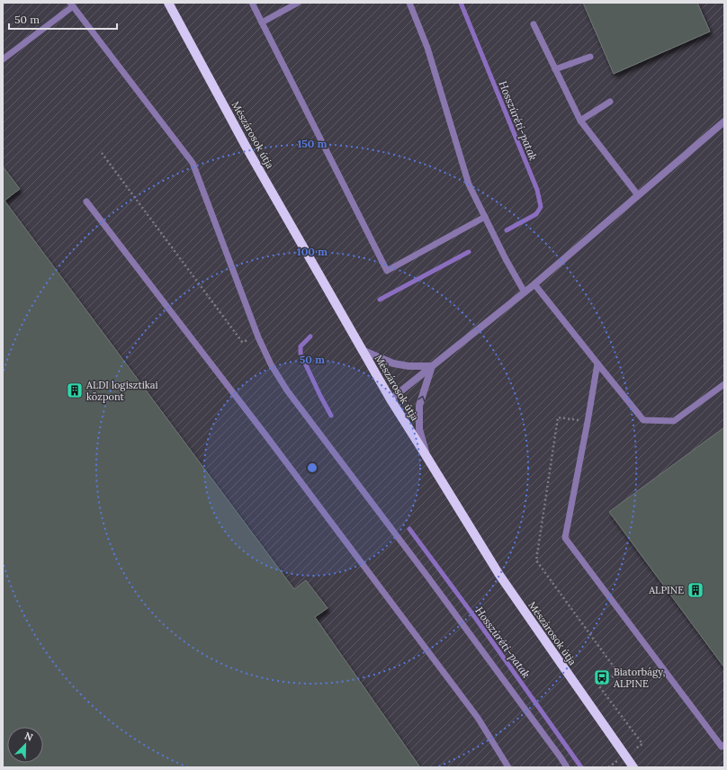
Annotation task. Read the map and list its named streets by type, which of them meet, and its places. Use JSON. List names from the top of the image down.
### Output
{
  "streets": {
    "main road": ["Mészárosok útja"]
  },
  "water": ["Hosszúréti-patak"],
  "places": {
    "building": ["ALDI logisztikai központ", "ALPINE"],
    "bus stop": ["Biatorbágy, ALPINE"]
  },
  "scale_bar": "50 m",
  "north": "top right",
  "rings": ["150 m", "100 m", "50 m"]
}
